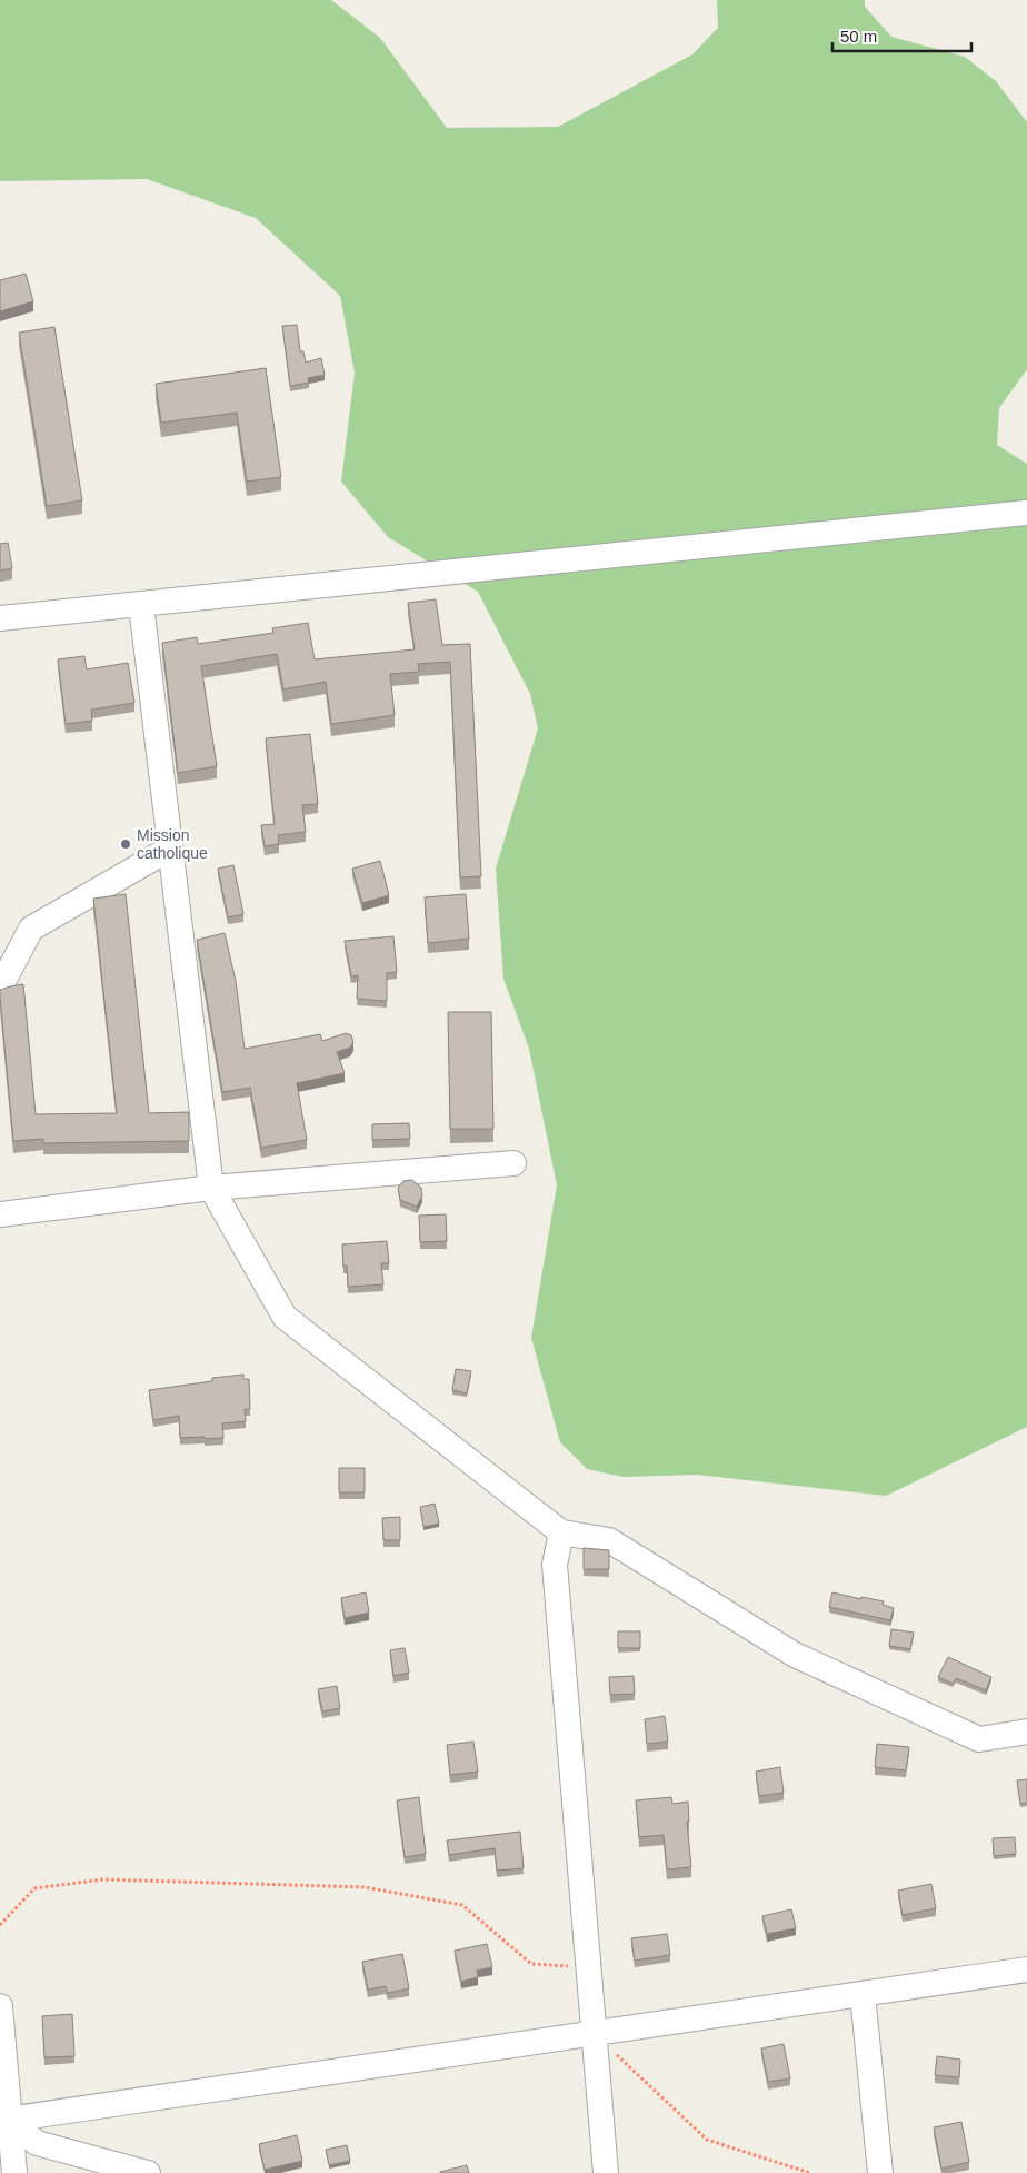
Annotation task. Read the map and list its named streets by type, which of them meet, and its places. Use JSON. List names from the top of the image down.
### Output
{
  "places": ["Mission catholique"],
  "scale_bar": "50 m"
}
